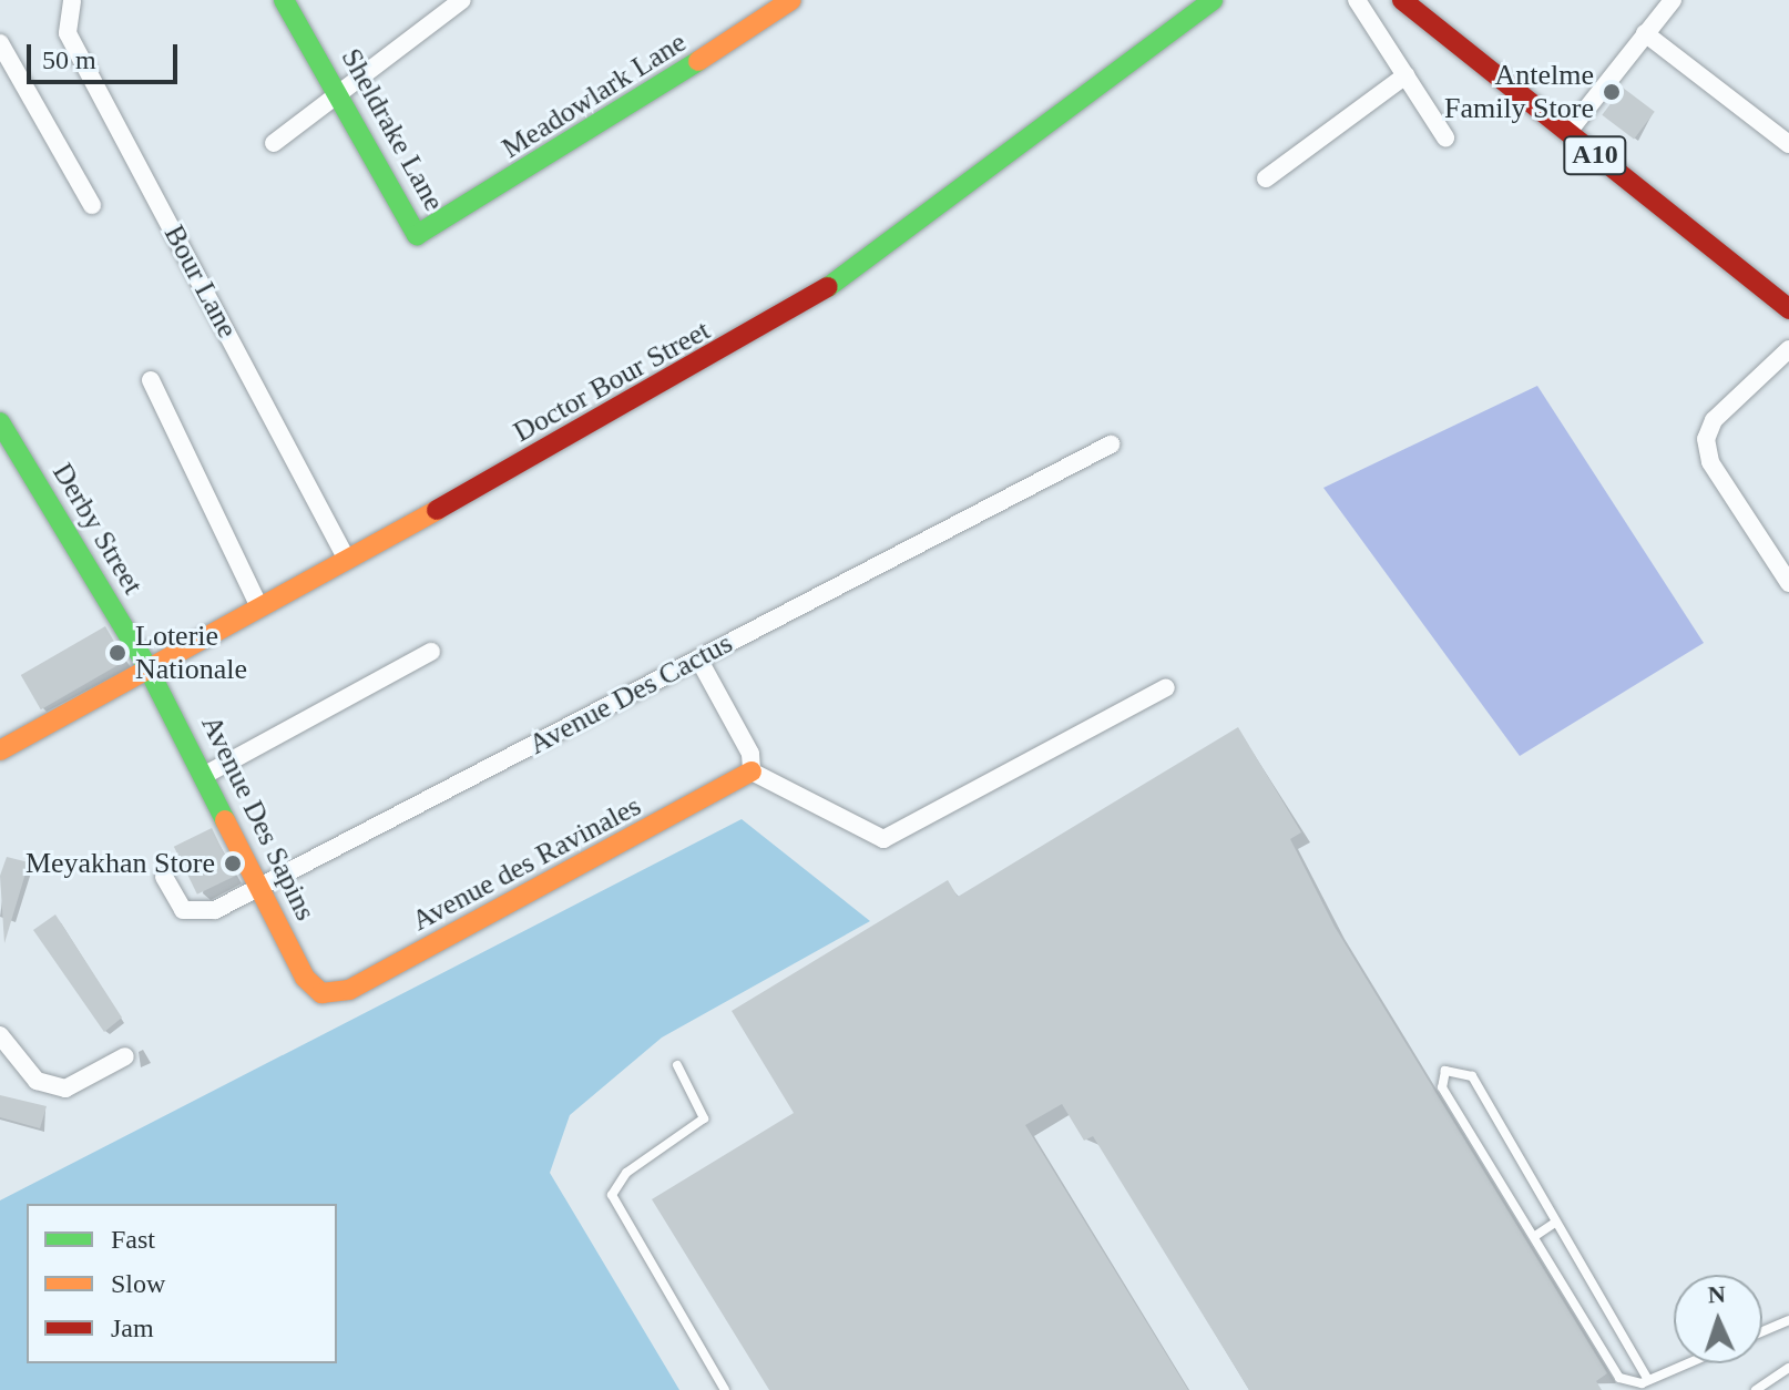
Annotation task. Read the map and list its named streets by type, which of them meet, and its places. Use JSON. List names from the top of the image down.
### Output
{
  "streets": {
    "street": [
      "Meadowlark Lane",
      "Sheldrake Lane",
      "A10",
      "Bour Lane",
      "Doctor Bour Street",
      "Derby Street",
      "Avenue Des Cactus",
      "Avenue Des Sapins",
      "Avenue des Ravinales"
    ]
  },
  "crossings": [
    ["Meadowlark Lane", "Sheldrake Lane"],
    ["Bour Lane", "Doctor Bour Street"],
    ["Doctor Bour Street", "Derby Street"],
    ["Doctor Bour Street", "Avenue Des Sapins"],
    ["Derby Street", "Avenue Des Sapins"],
    ["Avenue Des Cactus", "Avenue Des Sapins"],
    ["Avenue Des Sapins", "Avenue des Ravinales"]
  ],
  "places": ["Antelme Family Store", "Loterie Nationale", "Meyakhan Store"],
  "legend": ["Fast", "Slow", "Jam"],
  "scale_bar": "50 m",
  "north": "top"
}
